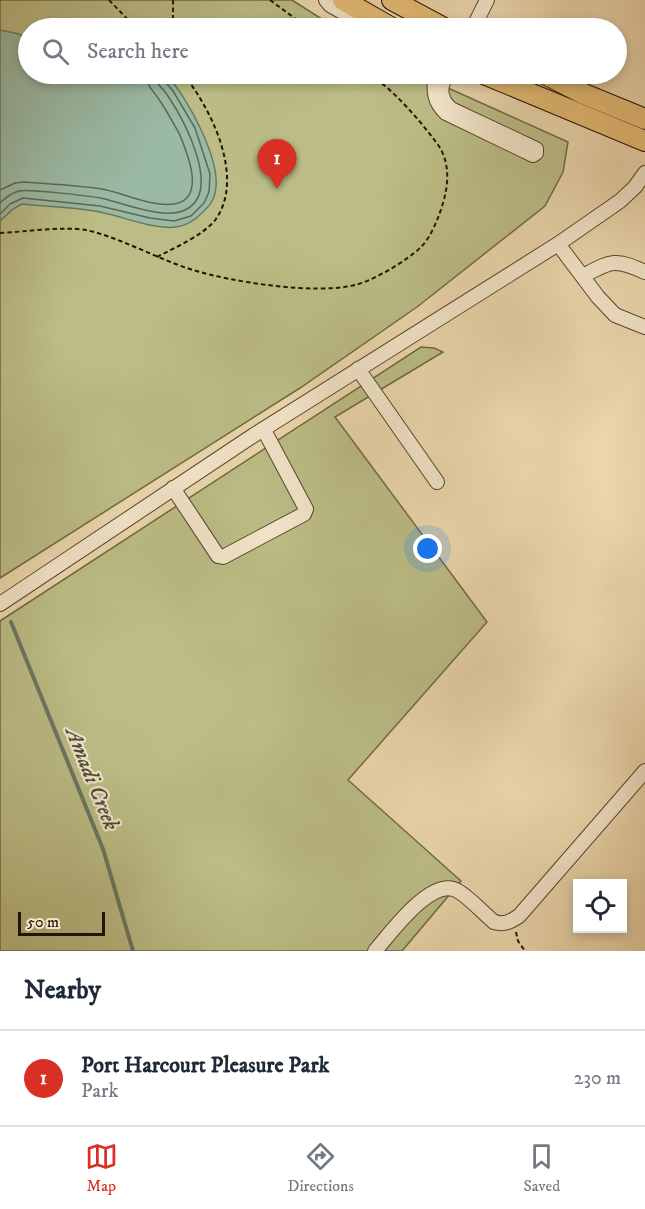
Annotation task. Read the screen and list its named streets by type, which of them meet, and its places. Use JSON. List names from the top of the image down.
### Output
{
  "water": ["Amadi Creek"],
  "scale_bar": "50 m",
  "page": {
    "search": "Search here",
    "pins": "1",
    "scale": "50 m",
    "heading": "Nearby",
    "list": [
      {
        "mark": "1",
        "name": "Port Harcourt Pleasure Park",
        "note": "Park",
        "value": "230 m"
      }
    ],
    "nav": ["Map", "Directions", "Saved"]
  }
}
